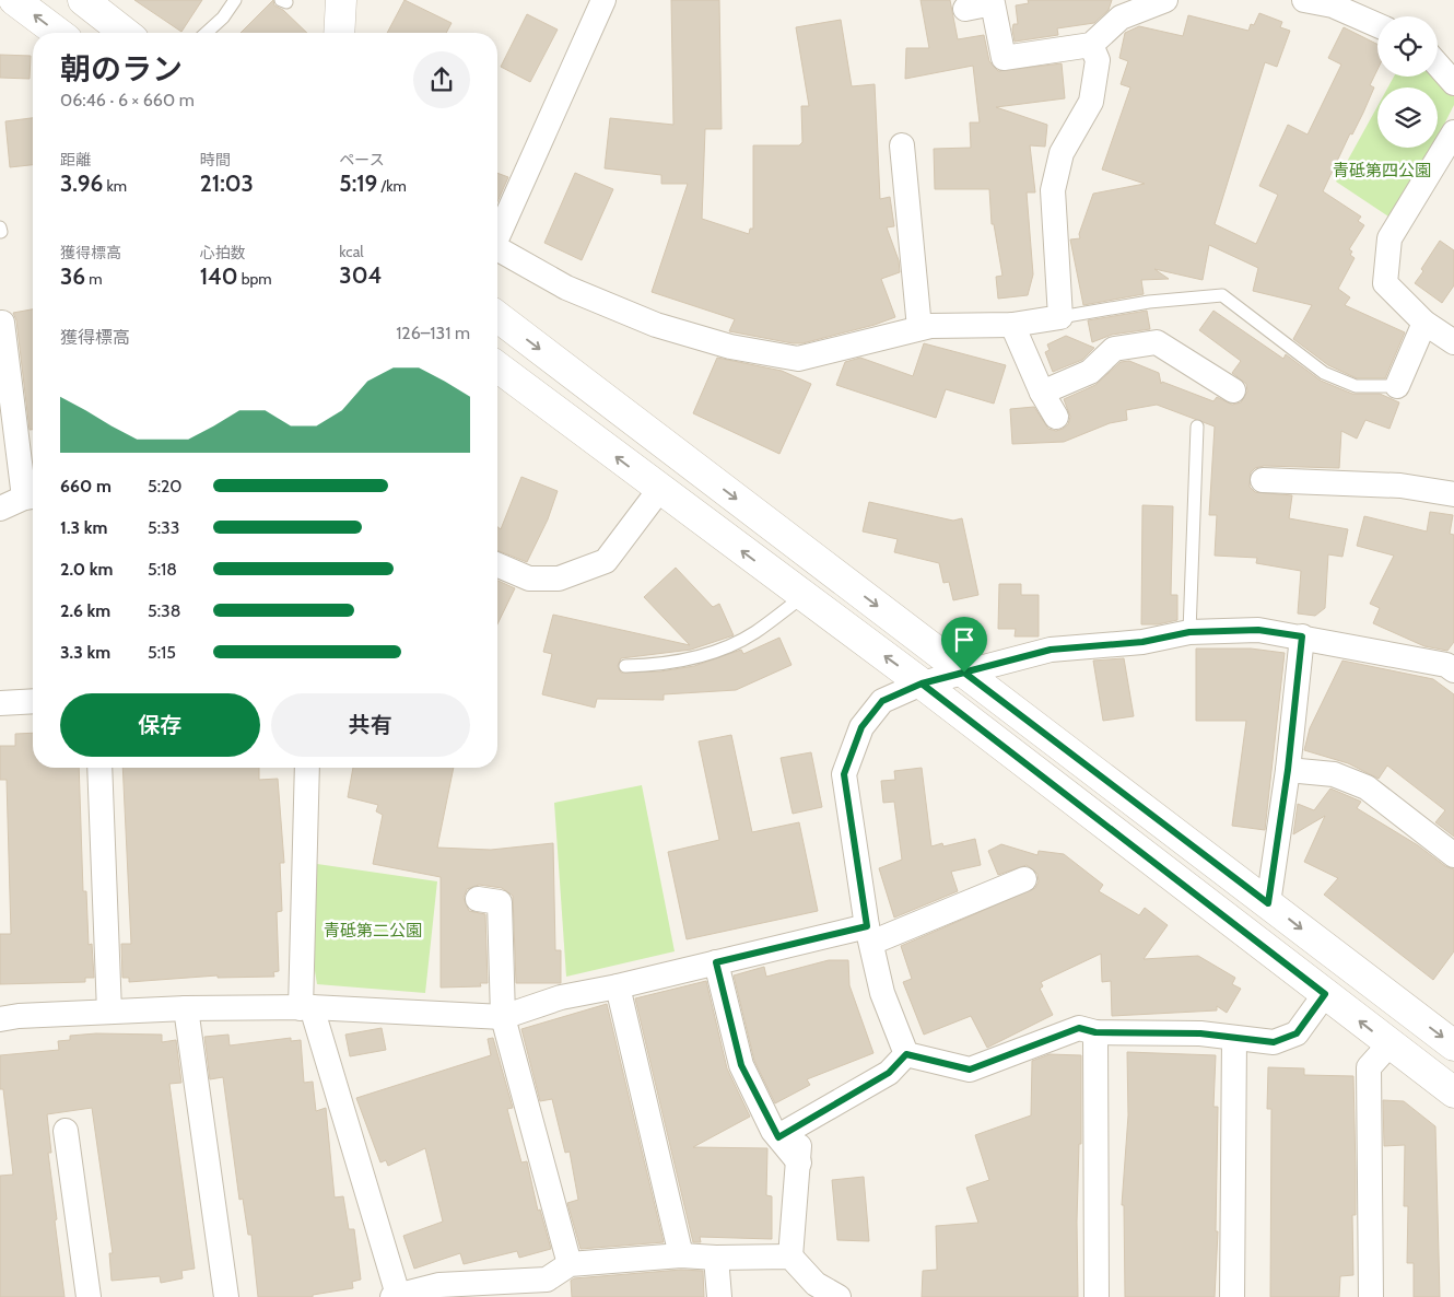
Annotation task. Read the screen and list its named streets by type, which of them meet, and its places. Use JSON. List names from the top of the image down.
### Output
{
  "parks": ["青砥第四公園", "青砥第二公園"],
  "page": {
    "heading": ["朝のラン", "06:46 · 6 × 660 m"],
    "stats": [
      ["距離", "3.96 km"],
      ["時間", "21:03"],
      ["ペース", "5:19 /km"],
      ["獲得標高", "36 m"],
      ["心拍数", "140 bpm"],
      ["kcal", "304"]
    ],
    "chart": ["獲得標高", "126–131 m"],
    "list": [
      {
        "name": "660 m",
        "note": "5:20"
      },
      {
        "name": "1.3 km",
        "note": "5:33"
      },
      {
        "name": "2.0 km",
        "note": "5:18"
      },
      {
        "name": "2.6 km",
        "note": "5:38"
      },
      {
        "name": "3.3 km",
        "note": "5:15"
      }
    ],
    "buttons": ["保存", "共有"]
  }
}
